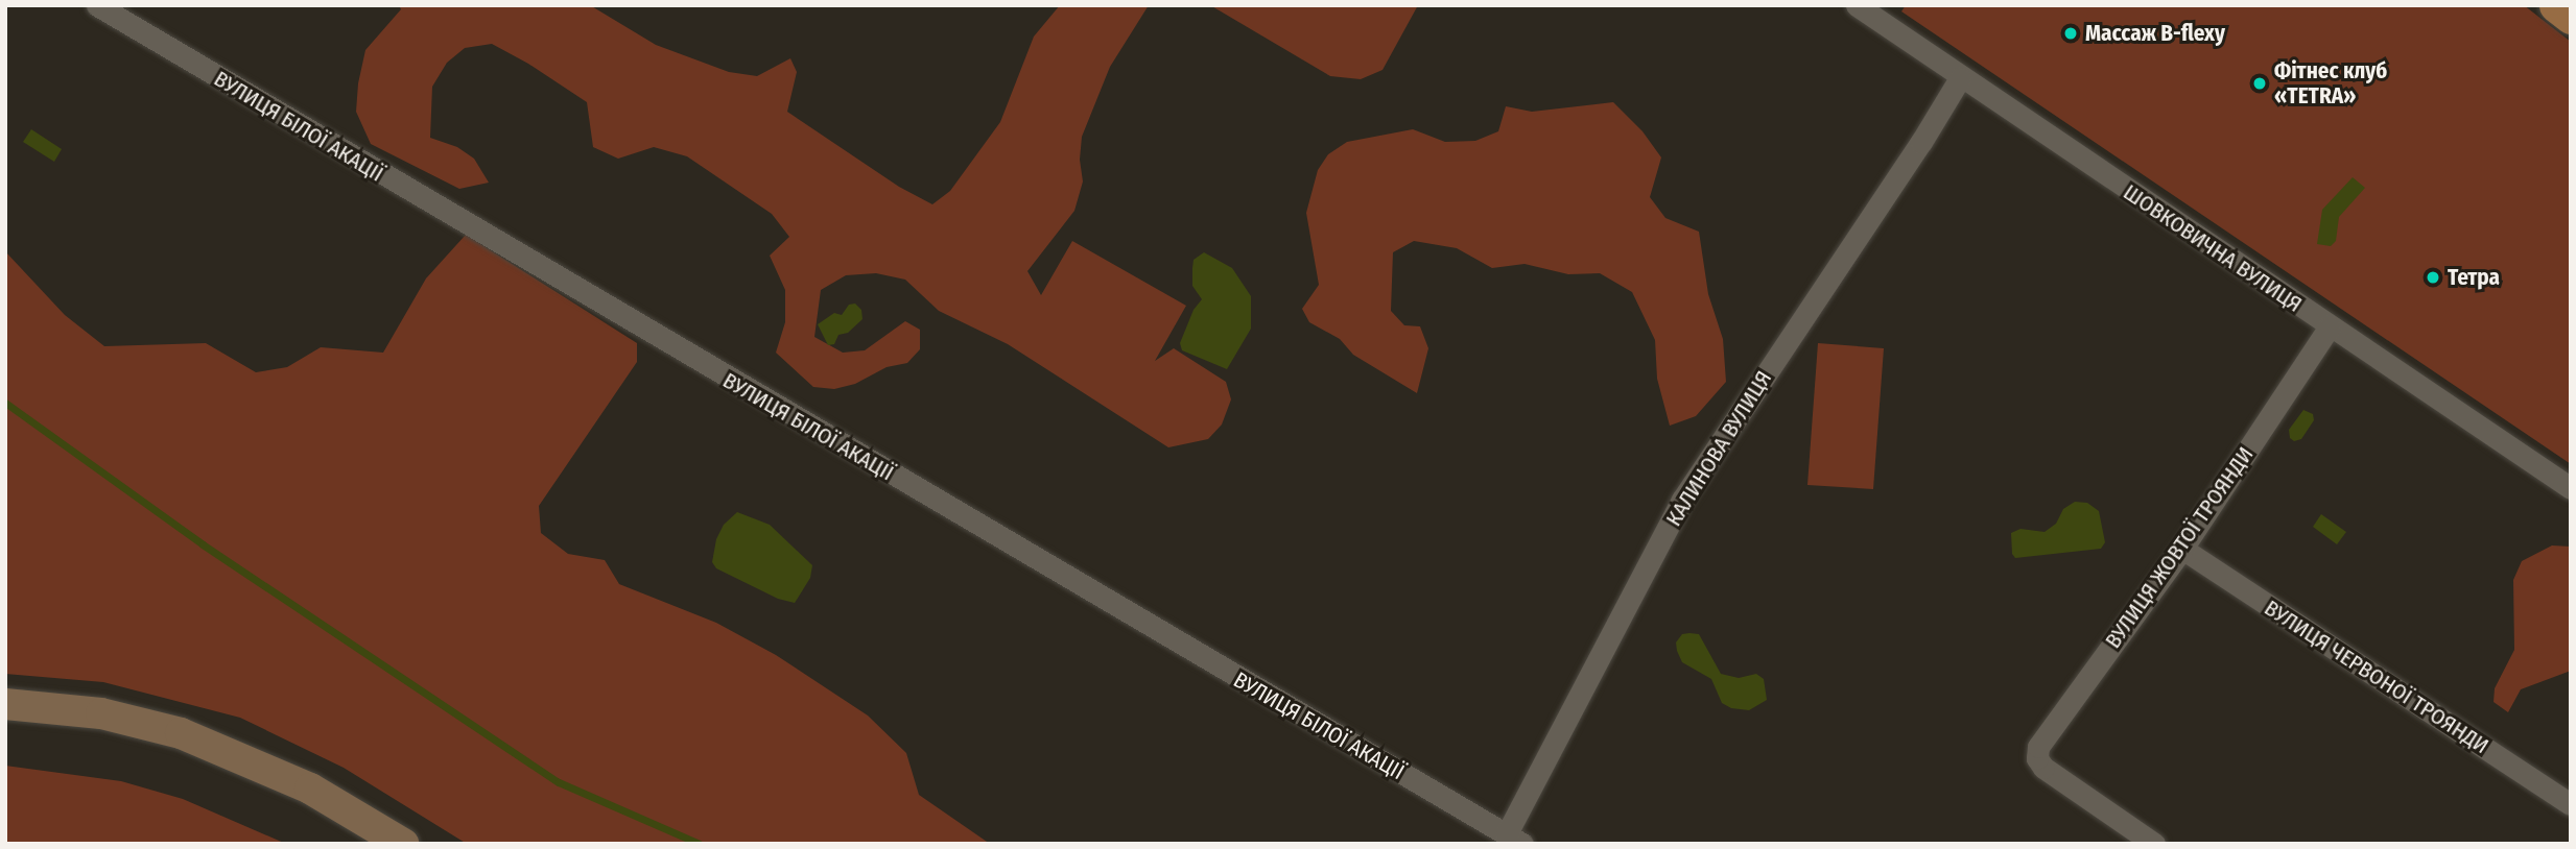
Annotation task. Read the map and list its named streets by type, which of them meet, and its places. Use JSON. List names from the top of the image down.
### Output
{
  "streets": {
    "street": [
      "ВУЛИЦЯ БІЛОЇ АКАЦІЇ",
      "ШОВКОВИЧНА ВУЛИЦЯ",
      "КАЛИНОВА ВУЛИЦЯ",
      "ВУЛИЦЯ ЖОВТОЇ ТРОЯНДИ",
      "ВУЛИЦЯ ЧЕРВОНОЇ ТРОЯНДИ"
    ]
  },
  "crossings": [
    ["ВУЛИЦЯ БІЛОЇ АКАЦІЇ", "КАЛИНОВА ВУЛИЦЯ"],
    ["ШОВКОВИЧНА ВУЛИЦЯ", "КАЛИНОВА ВУЛИЦЯ"],
    ["ШОВКОВИЧНА ВУЛИЦЯ", "ВУЛИЦЯ ЖОВТОЇ ТРОЯНДИ"],
    ["ВУЛИЦЯ ЖОВТОЇ ТРОЯНДИ", "ВУЛИЦЯ ЧЕРВОНОЇ ТРОЯНДИ"]
  ],
  "places": ["Массаж B-flexy", "Фітнес клуб «TETRA»", "Тетра"]
}
